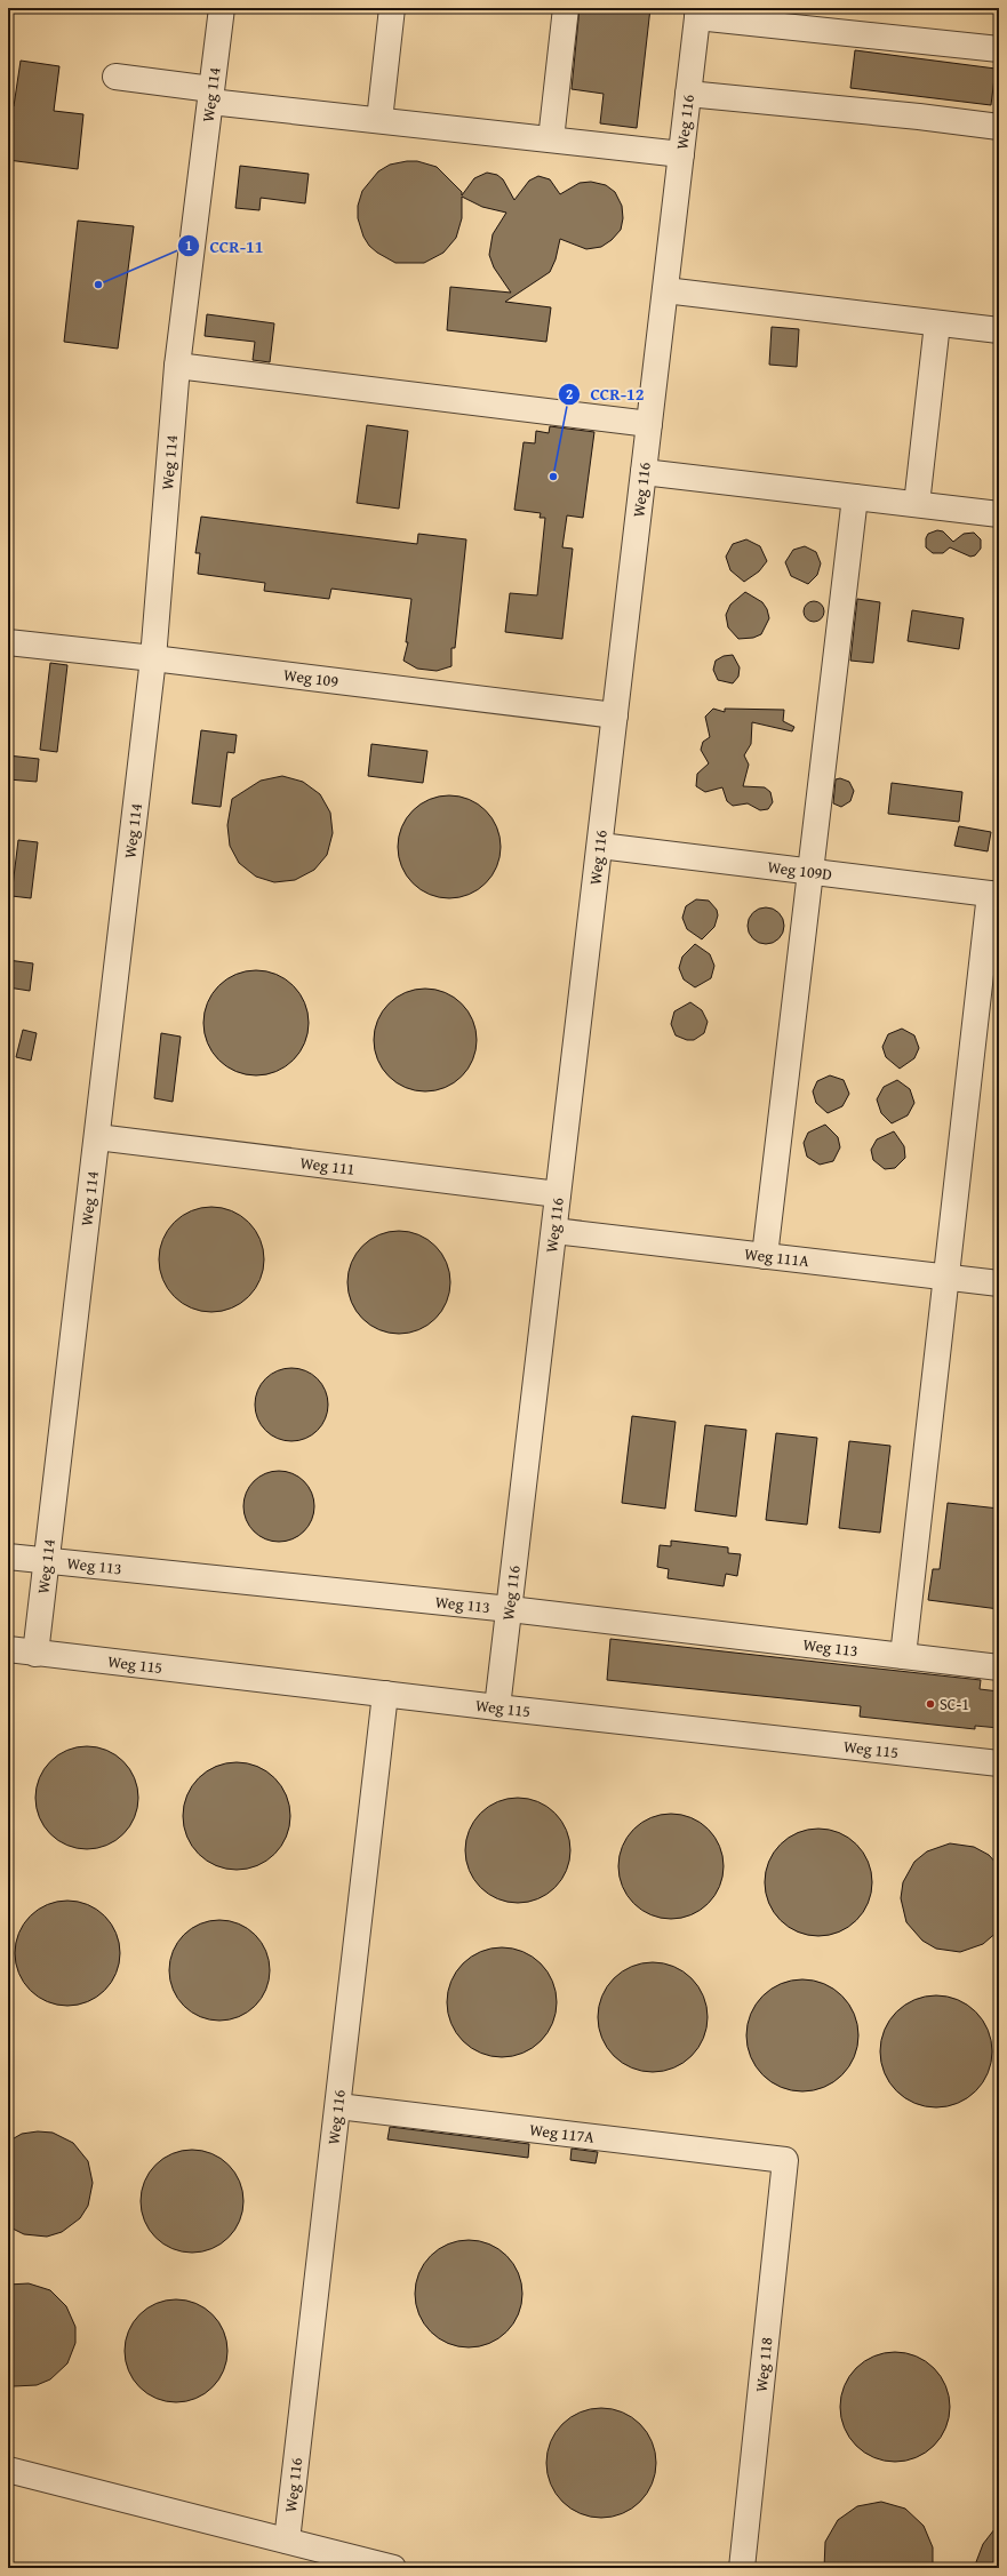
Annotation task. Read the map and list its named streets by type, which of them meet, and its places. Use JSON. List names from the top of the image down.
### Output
{
  "streets": {
    "lane": [
      "Weg 114",
      "Weg 116",
      "Weg 109",
      "Weg 109D",
      "Weg 111",
      "Weg 111A",
      "Weg 113",
      "Weg 115",
      "Weg 117A",
      "Weg 118"
    ]
  },
  "crossings": [
    ["Weg 114", "Weg 109"],
    ["Weg 114", "Weg 111"],
    ["Weg 114", "Weg 113"],
    ["Weg 114", "Weg 115"],
    ["Weg 116", "Weg 109"],
    ["Weg 116", "Weg 109D"],
    ["Weg 116", "Weg 111"],
    ["Weg 116", "Weg 111A"],
    ["Weg 116", "Weg 113"],
    ["Weg 116", "Weg 115"],
    ["Weg 116", "Weg 117A"],
    ["Weg 117A", "Weg 118"]
  ],
  "places": ["CCR-11", "CCR-12", "SC-1"]
}
